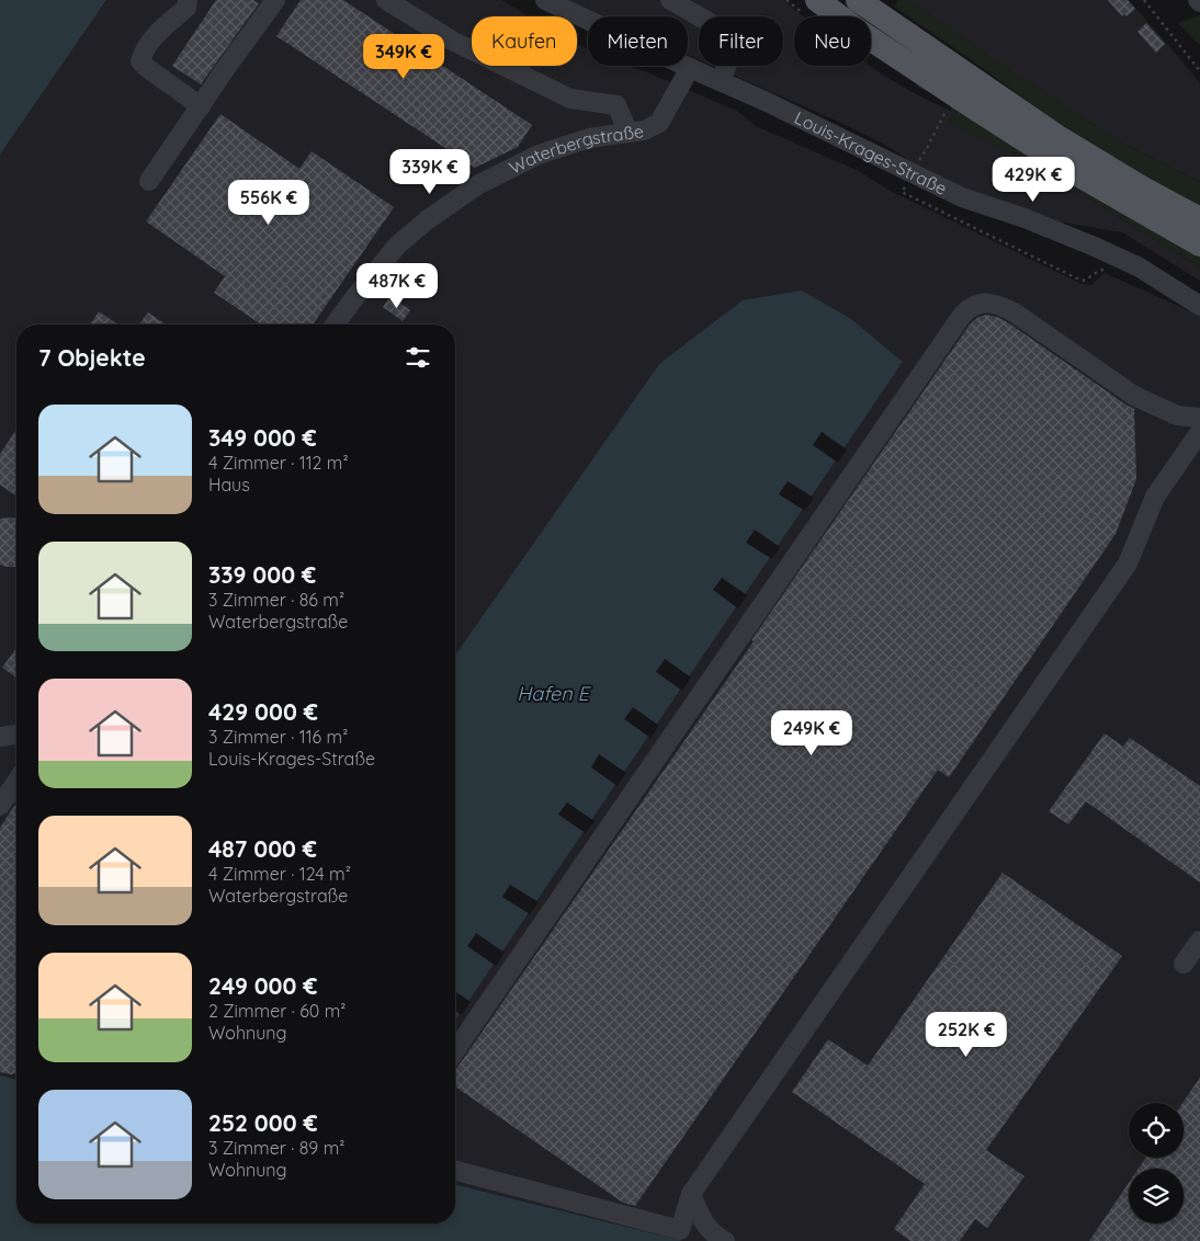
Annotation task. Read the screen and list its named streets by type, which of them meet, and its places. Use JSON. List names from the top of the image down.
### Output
{
  "streets": {
    "street": ["Waterbergstraße", "Louis-Krages-Straße"]
  },
  "crossings": [
    ["Waterbergstraße", "Louis-Krages-Straße"]
  ],
  "water": ["Hafen E"],
  "page": {
    "chip": [
      "Kaufen",
      "Mieten",
      "Filter",
      "Neu"
    ],
    "price": [
      "349K €",
      "339K €",
      "429K €",
      "556K €",
      "487K €",
      "249K €",
      "252K €"
    ],
    "heading": "7 Objekte",
    "list": [
      {
        "name": "349 000 €",
        "note": "4 Zimmer · 112 m² · Haus"
      },
      {
        "name": "339 000 €",
        "note": "3 Zimmer · 86 m² · Waterbergstraße"
      },
      {
        "name": "429 000 €",
        "note": "3 Zimmer · 116 m² · Louis-Krages-Straße"
      },
      {
        "name": "487 000 €",
        "note": "4 Zimmer · 124 m² · Waterbergstraße"
      },
      {
        "name": "249 000 €",
        "note": "2 Zimmer · 60 m² · Wohnung"
      },
      {
        "name": "252 000 €",
        "note": "3 Zimmer · 89 m² · Wohnung"
      }
    ]
  }
}
